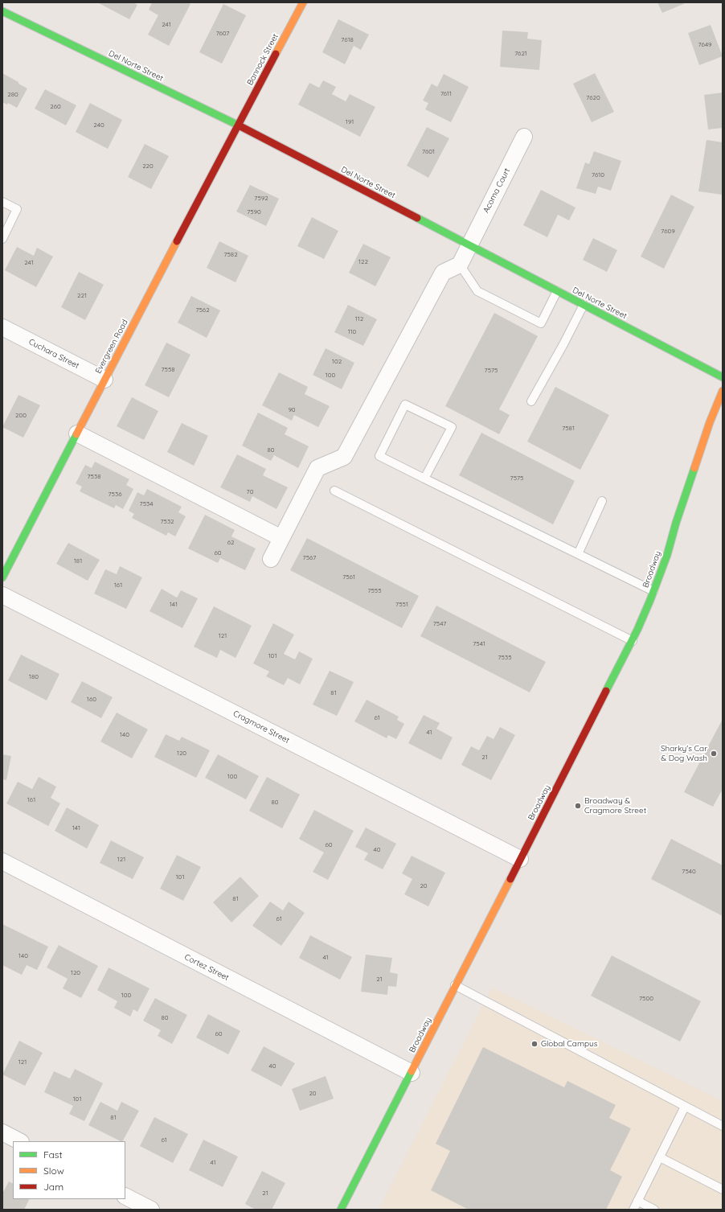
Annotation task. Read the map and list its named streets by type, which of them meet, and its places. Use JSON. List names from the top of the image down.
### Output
{
  "streets": {
    "street": [
      "Bannock Street",
      "Del Norte Street",
      "Acoma Court",
      "Evergreen Road",
      "Cuchara Street",
      "Broadway",
      "Cragmore Street",
      "Cortez Street"
    ]
  },
  "crossings": [
    ["Bannock Street", "Del Norte Street"],
    ["Bannock Street", "Evergreen Road"],
    ["Del Norte Street", "Acoma Court"],
    ["Del Norte Street", "Evergreen Road"],
    ["Evergreen Road", "Cuchara Street"],
    ["Broadway", "Cragmore Street"],
    ["Broadway", "Cortez Street"]
  ],
  "places": ["Sharky's Car & Dog Wash", "Broadway & Cragmore Street", "Global Campus"],
  "house_numbers": [
    "241",
    "7607",
    "7618",
    "7649",
    "7621",
    "7611",
    "280",
    "7620",
    "260",
    "191",
    "240",
    "7601",
    "220",
    "7610",
    "7592",
    "7590",
    "7609",
    "7582",
    "122",
    "241",
    "221",
    "7562",
    "112",
    "110",
    "102",
    "7558",
    "7575",
    "100",
    "90",
    "200",
    "7581",
    "80",
    "7538",
    "7575",
    "70",
    "7536",
    "7534",
    "7532",
    "62",
    "60",
    "7567",
    "181",
    "7561",
    "161",
    "7555",
    "141",
    "7551",
    "7547",
    "121",
    "7541",
    "101",
    "7535",
    "180",
    "81",
    "160",
    "61",
    "41",
    "140",
    "120",
    "21",
    "100",
    "161",
    "80",
    "141",
    "60",
    "40",
    "121",
    "7540",
    "101",
    "20",
    "81",
    "61",
    "140",
    "41",
    "120",
    "21",
    "100",
    "7500",
    "80",
    "60",
    "121",
    "40",
    "20",
    "101",
    "81",
    "61",
    "41",
    "21"
  ],
  "legend": ["Fast", "Slow", "Jam"]
}
